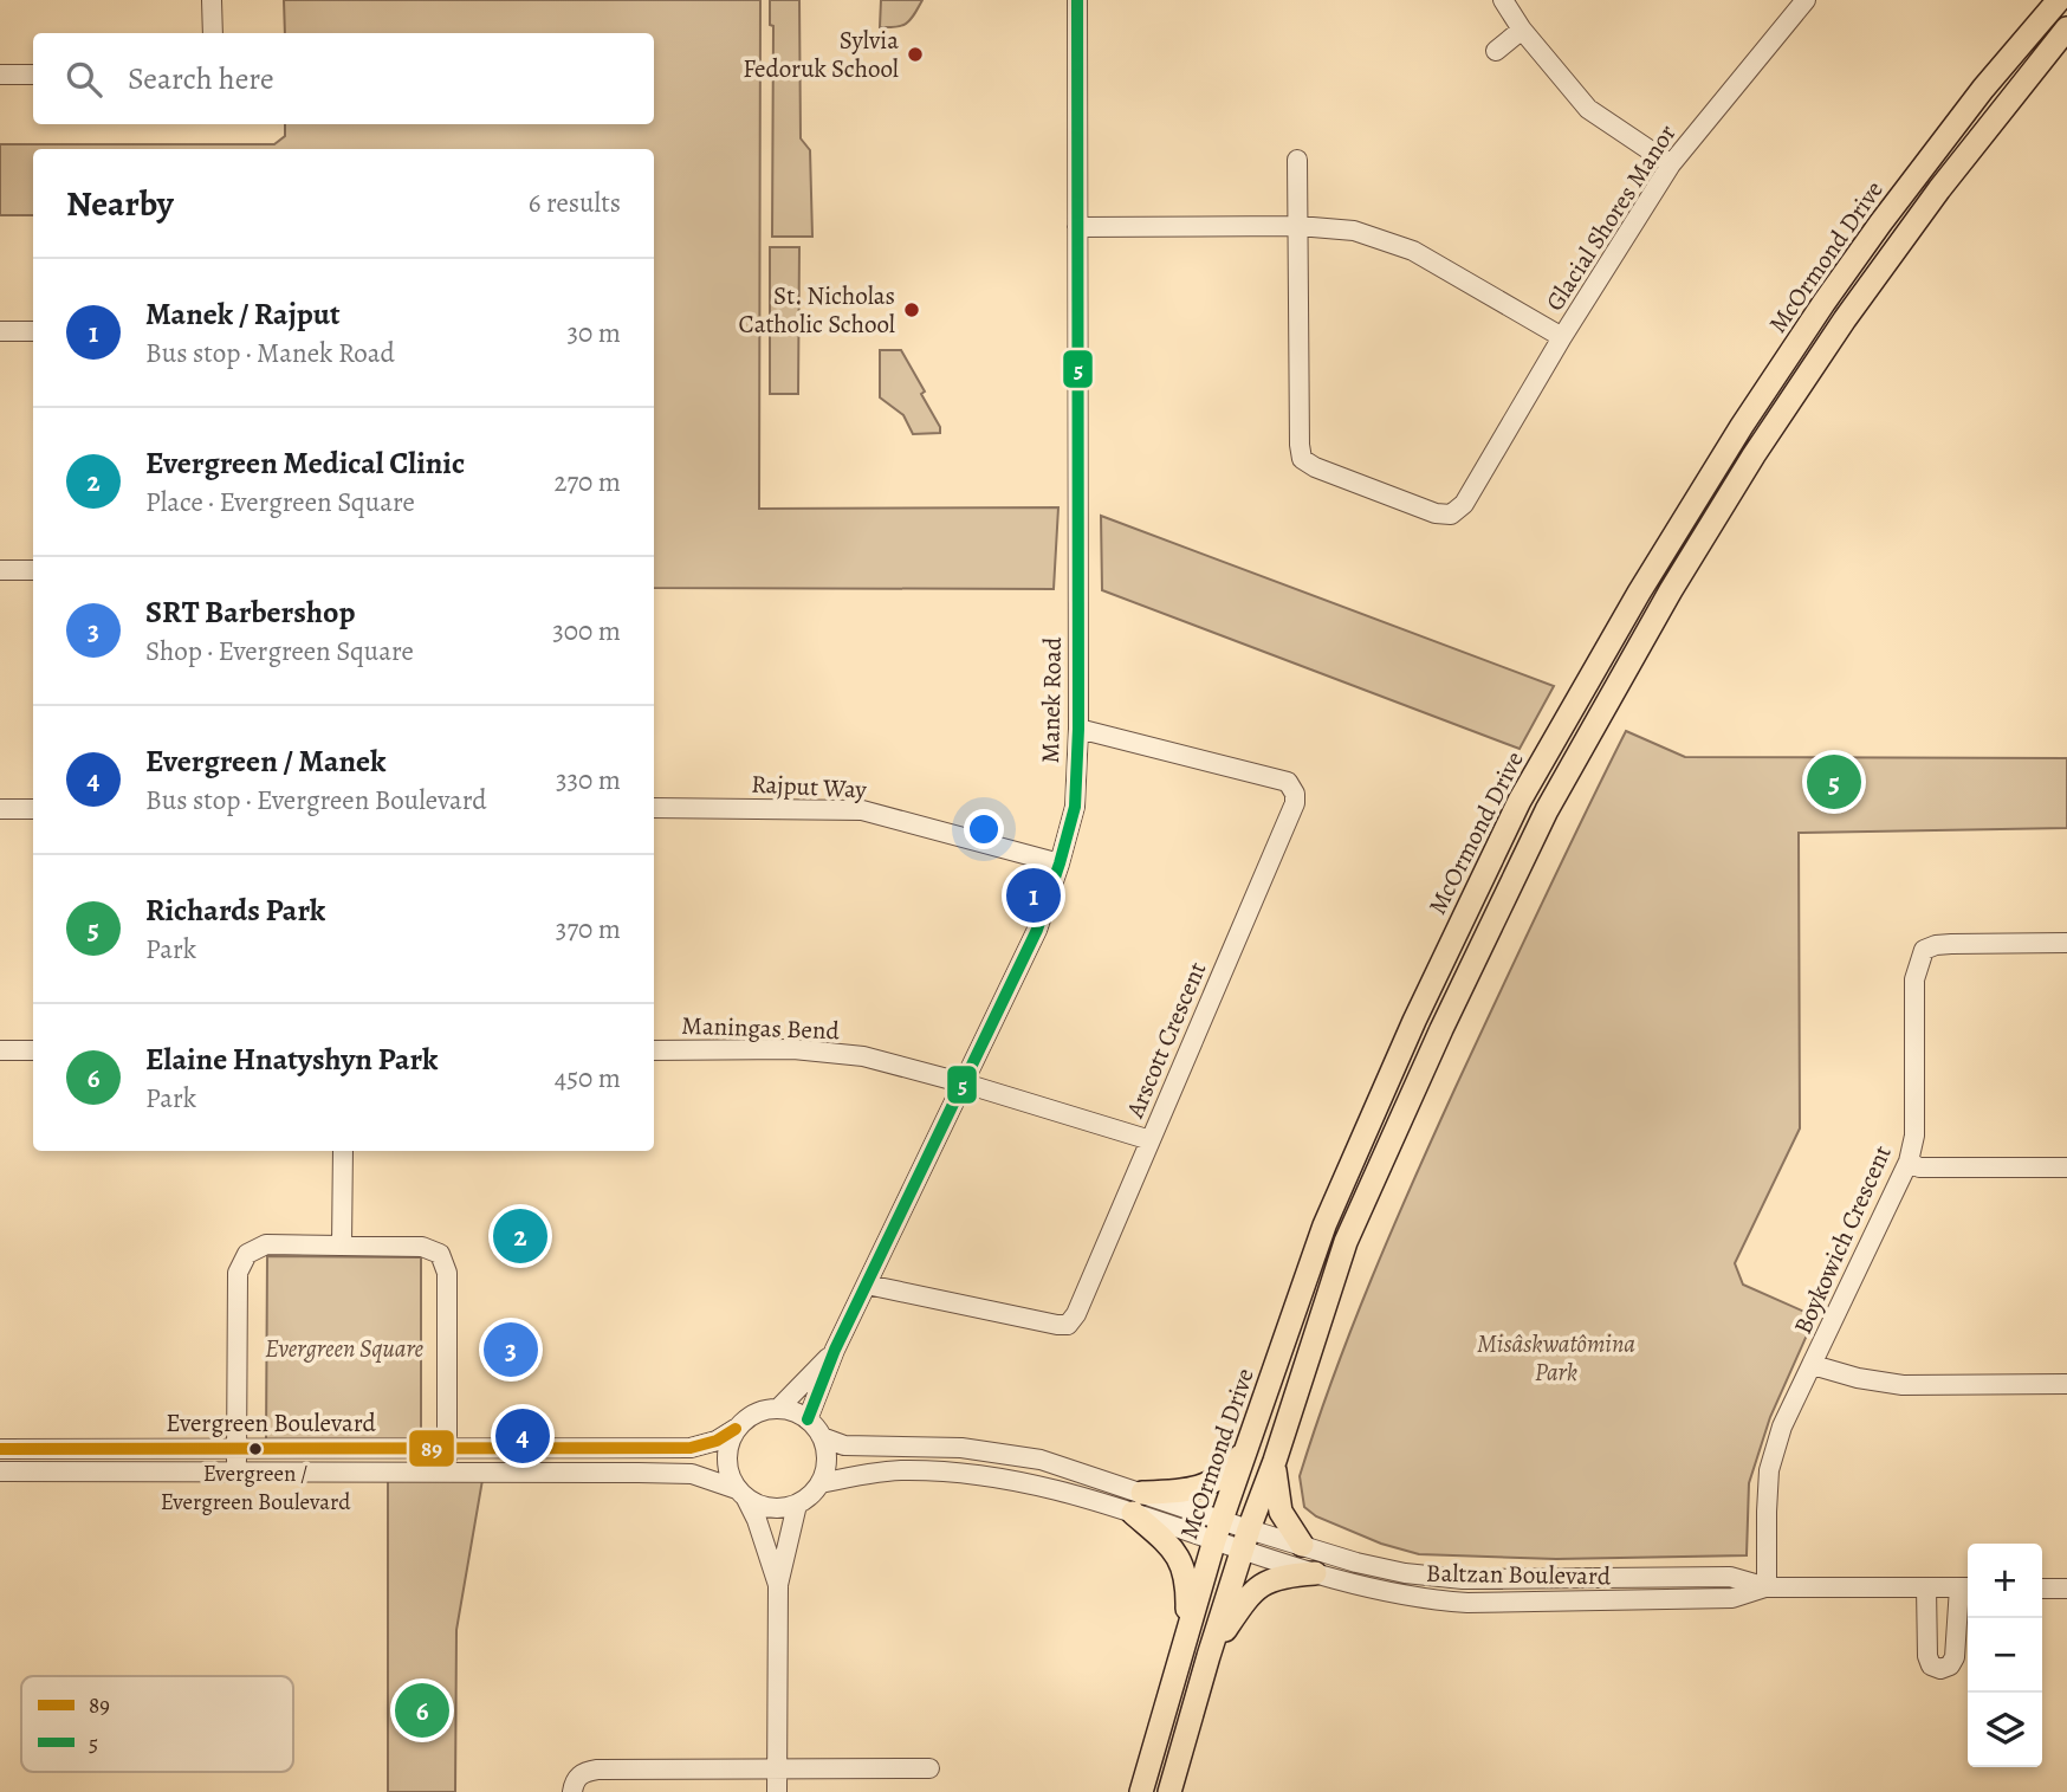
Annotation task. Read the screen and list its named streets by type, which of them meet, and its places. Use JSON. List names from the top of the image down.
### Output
{
  "streets": {
    "main road": ["McOrmond Drive"],
    "street": [
      "Glacial Shores Manor",
      "Manek Road",
      "Rajput Way",
      "Maningas Bend",
      "Arscott Crescent",
      "Boykowich Crescent",
      "Evergreen Boulevard",
      "Baltzan Boulevard"
    ]
  },
  "crossings": [
    ["Glacial Shores Manor", "Manek Road"],
    ["McOrmond Drive", "Baltzan Boulevard"],
    ["Manek Road", "Rajput Way"],
    ["Manek Road", "Maningas Bend"],
    ["Manek Road", "Arscott Crescent"],
    ["Manek Road", "Evergreen Boulevard"],
    ["Maningas Bend", "Arscott Crescent"],
    ["Boykowich Crescent", "Baltzan Boulevard"]
  ],
  "parks": ["Misâskwatômina Park", "Evergreen Square"],
  "places": ["Sylvia Fedoruk School", "St. Nicholas Catholic School", "Evergreen / Evergreen Boulevard"],
  "lines": ["transit line 5", "transit line 89"],
  "legend": ["89", "5"],
  "page": {
    "search": "Search here",
    "heading": ["Nearby", "6 results"],
    "list": [
      {
        "mark": "1",
        "name": "Manek / Rajput",
        "note": "Bus stop · Manek Road",
        "value": "30 m"
      },
      {
        "mark": "2",
        "name": "Evergreen Medical Clinic",
        "note": "Place · Evergreen Square",
        "value": "270 m"
      },
      {
        "mark": "3",
        "name": "SRT Barbershop",
        "note": "Shop · Evergreen Square",
        "value": "300 m"
      },
      {
        "mark": "4",
        "name": "Evergreen / Manek",
        "note": "Bus stop · Evergreen Boulevard",
        "value": "330 m"
      },
      {
        "mark": "5",
        "name": "Richards Park",
        "note": "Park",
        "value": "370 m"
      },
      {
        "mark": "6",
        "name": "Elaine Hnatyshyn Park",
        "note": "Park",
        "value": "450 m"
      }
    ],
    "pins": [
      "5",
      "1",
      "2",
      "3",
      "4",
      "6"
    ],
    "map_buttons": ["+", "−"]
  }
}
